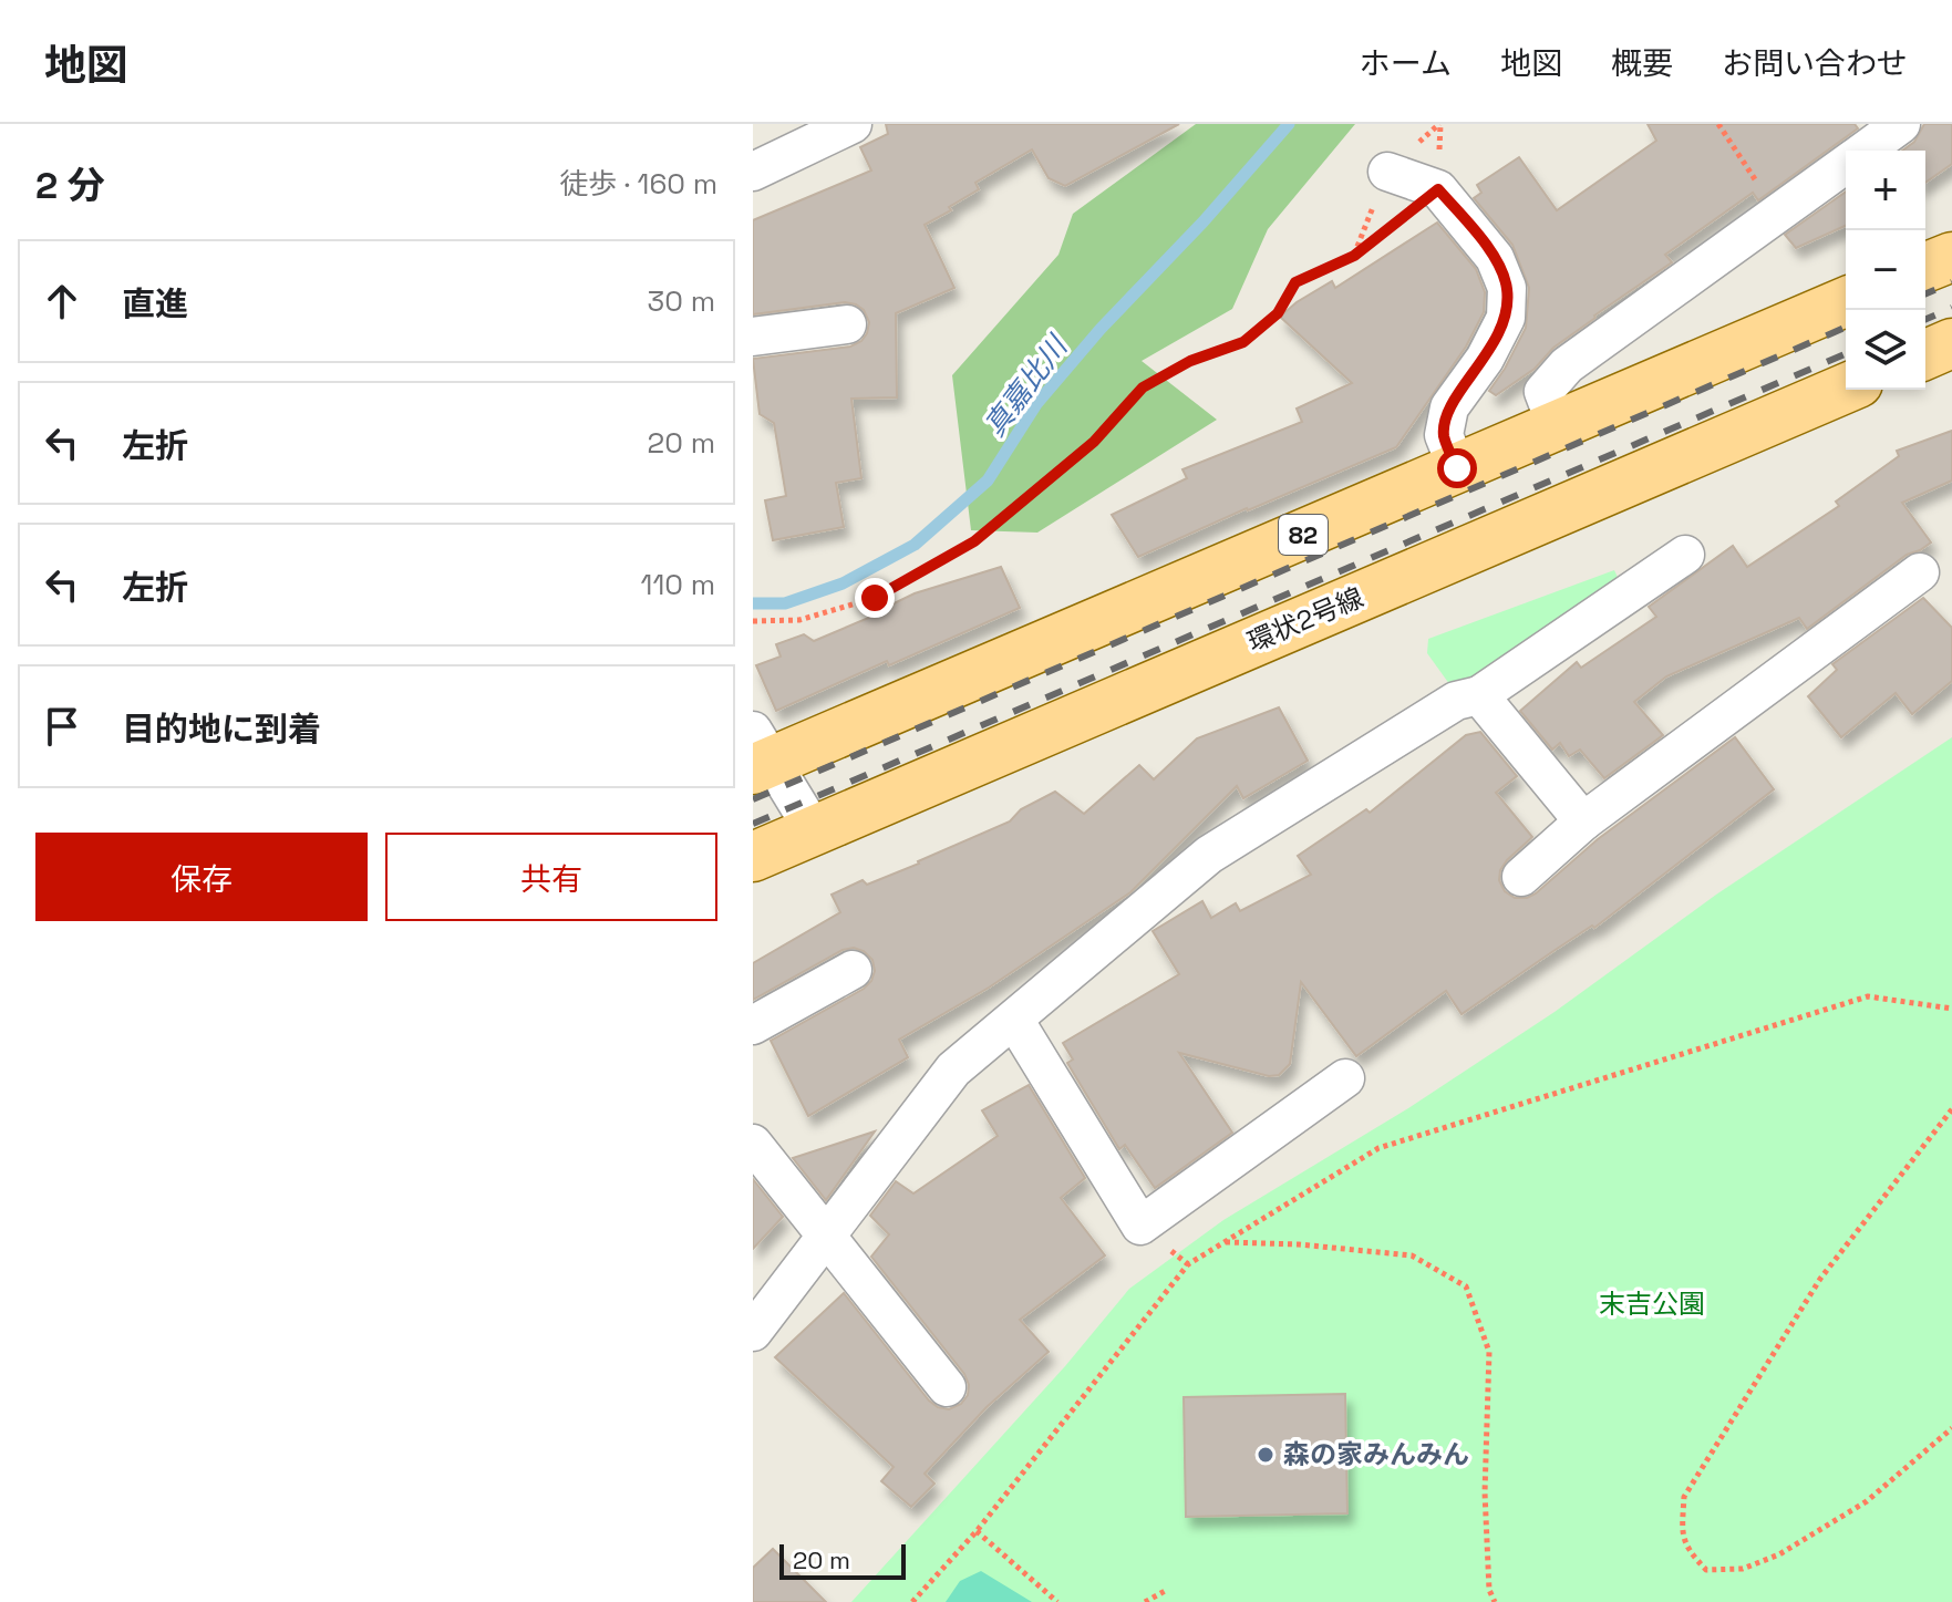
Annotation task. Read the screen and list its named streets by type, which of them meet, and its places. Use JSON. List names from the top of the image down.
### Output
{
  "streets": {
    "main road": ["82", "環状2号線"]
  },
  "water": ["真嘉比川"],
  "parks": ["末吉公園"],
  "places": ["森の家みんみん"],
  "scale_bar": "20 m",
  "page": {
    "header": "地図",
    "nav": [
      "ホーム",
      "地図",
      "概要",
      "お問い合わせ"
    ],
    "heading": ["2 分", "徒歩 · 160 m"],
    "map_buttons": ["+", "−"],
    "list": [
      ["直進", "30 m"],
      ["左折", "20 m"],
      ["左折", "110 m"],
      "目的地に到着"
    ],
    "buttons": ["保存", "共有"],
    "scale": "20 m"
  }
}
